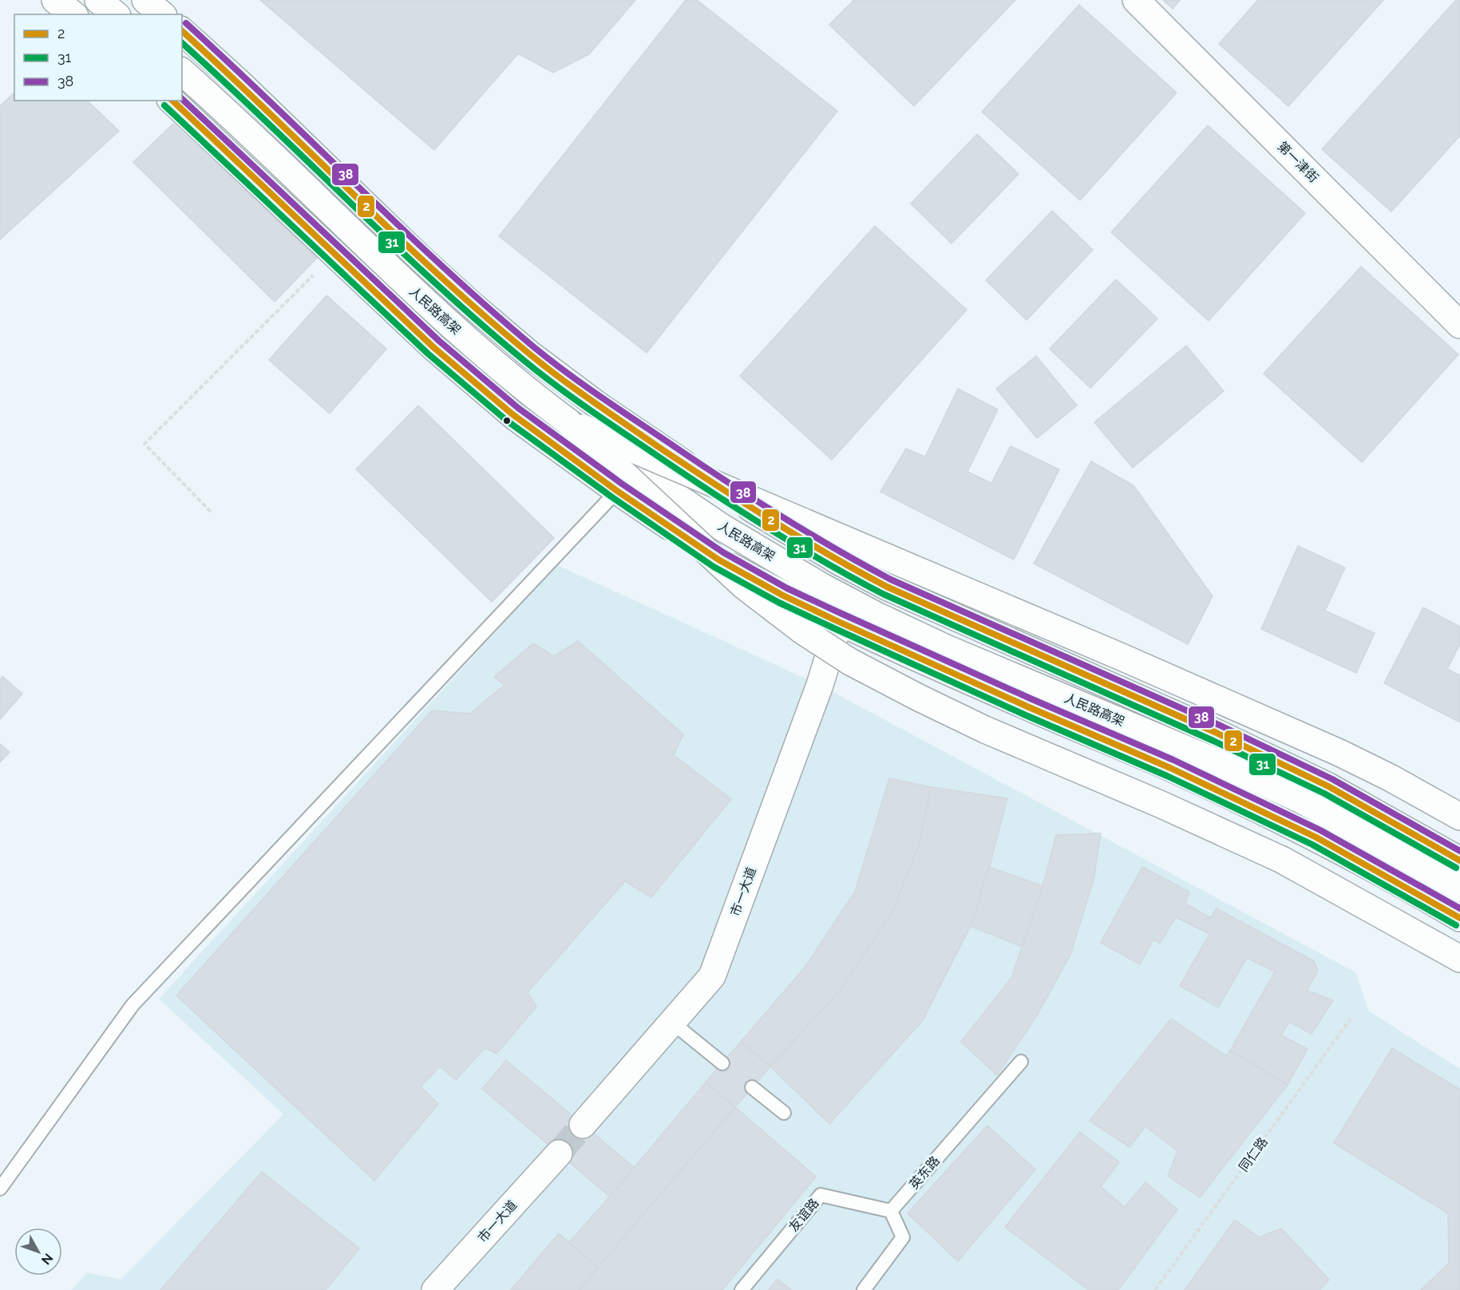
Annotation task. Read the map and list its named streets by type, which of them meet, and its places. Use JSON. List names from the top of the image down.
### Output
{
  "streets": {
    "main road": ["第一津街", "人民路高架", "市一大道"],
    "lane": ["英东路", "友谊路"],
    "path": ["同仁路"]
  },
  "crossings": [
    ["英东路", "友谊路"]
  ],
  "lines": ["transit line 38", "transit line 2", "transit line 31"],
  "legend": ["2", "31", "38"],
  "north": "bottom right"
}
